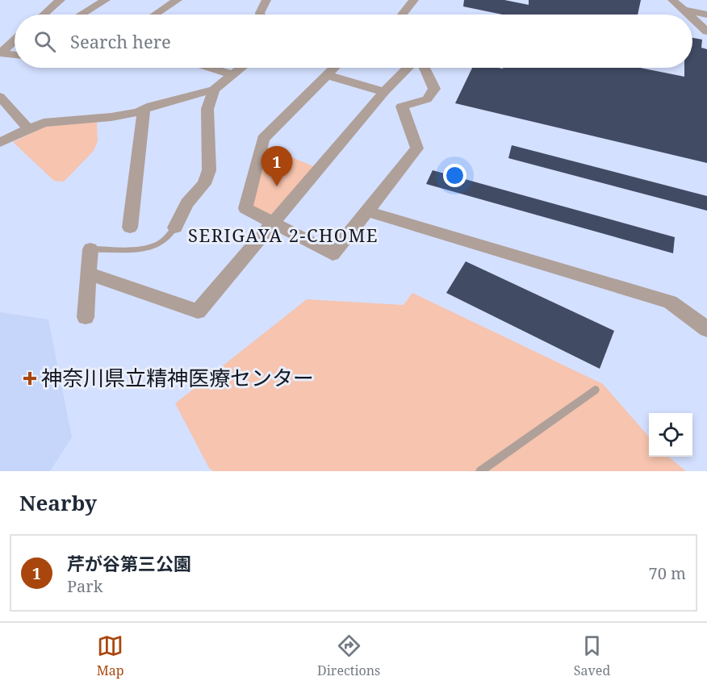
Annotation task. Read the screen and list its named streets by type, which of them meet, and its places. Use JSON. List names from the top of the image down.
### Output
{
  "districts": ["SERIGAYA 2-CHOME"],
  "places": {
    "health": ["神奈川県立精神医療センター"]
  },
  "page": {
    "search": "Search here",
    "pins": "1",
    "heading": "Nearby",
    "list": [
      {
        "mark": "1",
        "name": "芹が谷第三公園",
        "note": "Park",
        "value": "70 m"
      }
    ],
    "nav": ["Map", "Directions", "Saved"]
  }
}
